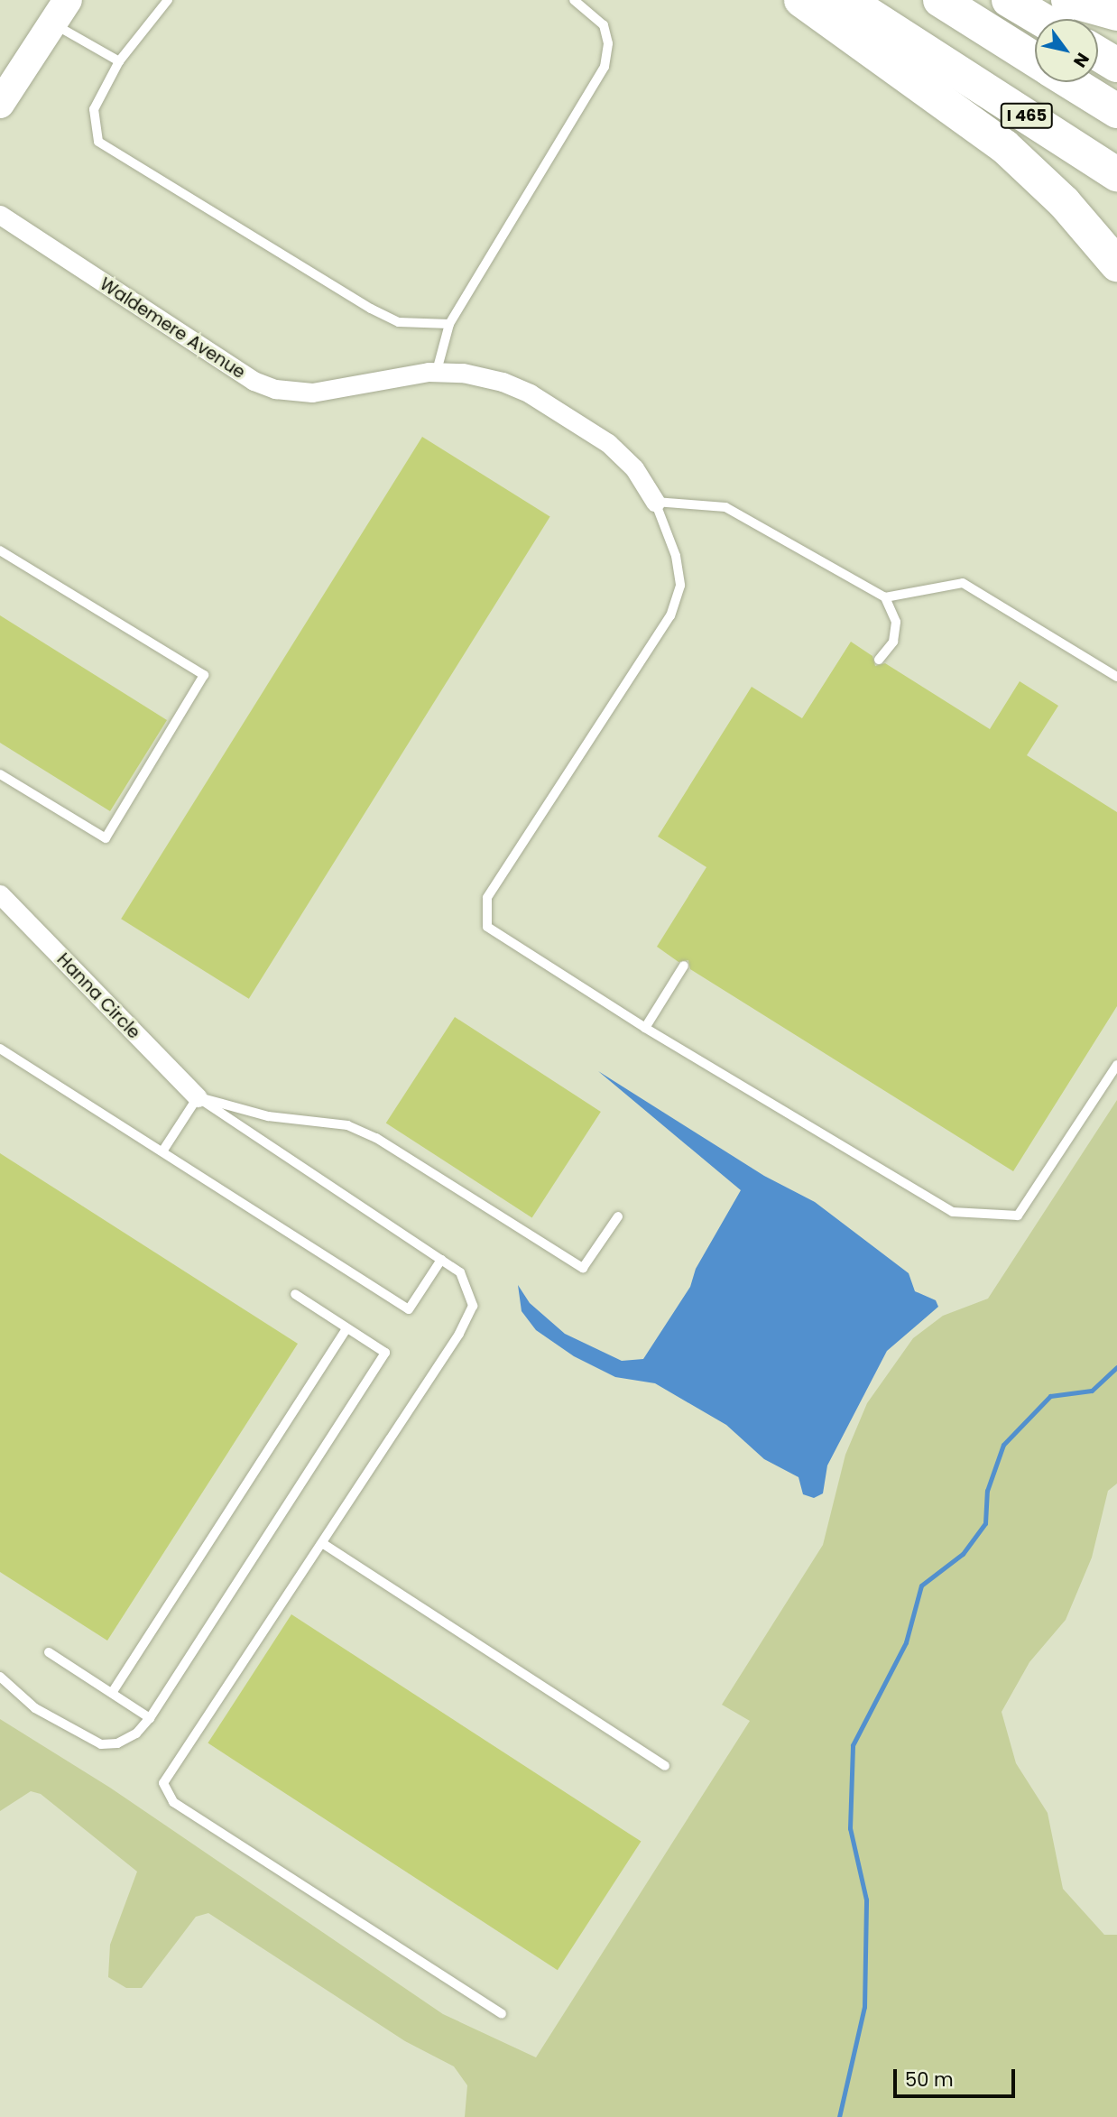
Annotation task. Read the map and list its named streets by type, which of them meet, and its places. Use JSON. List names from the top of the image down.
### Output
{
  "streets": {
    "highway": ["I 465"],
    "street": ["Waldemere Avenue", "Hanna Circle"]
  },
  "scale_bar": "50 m",
  "north": "bottom right"
}
